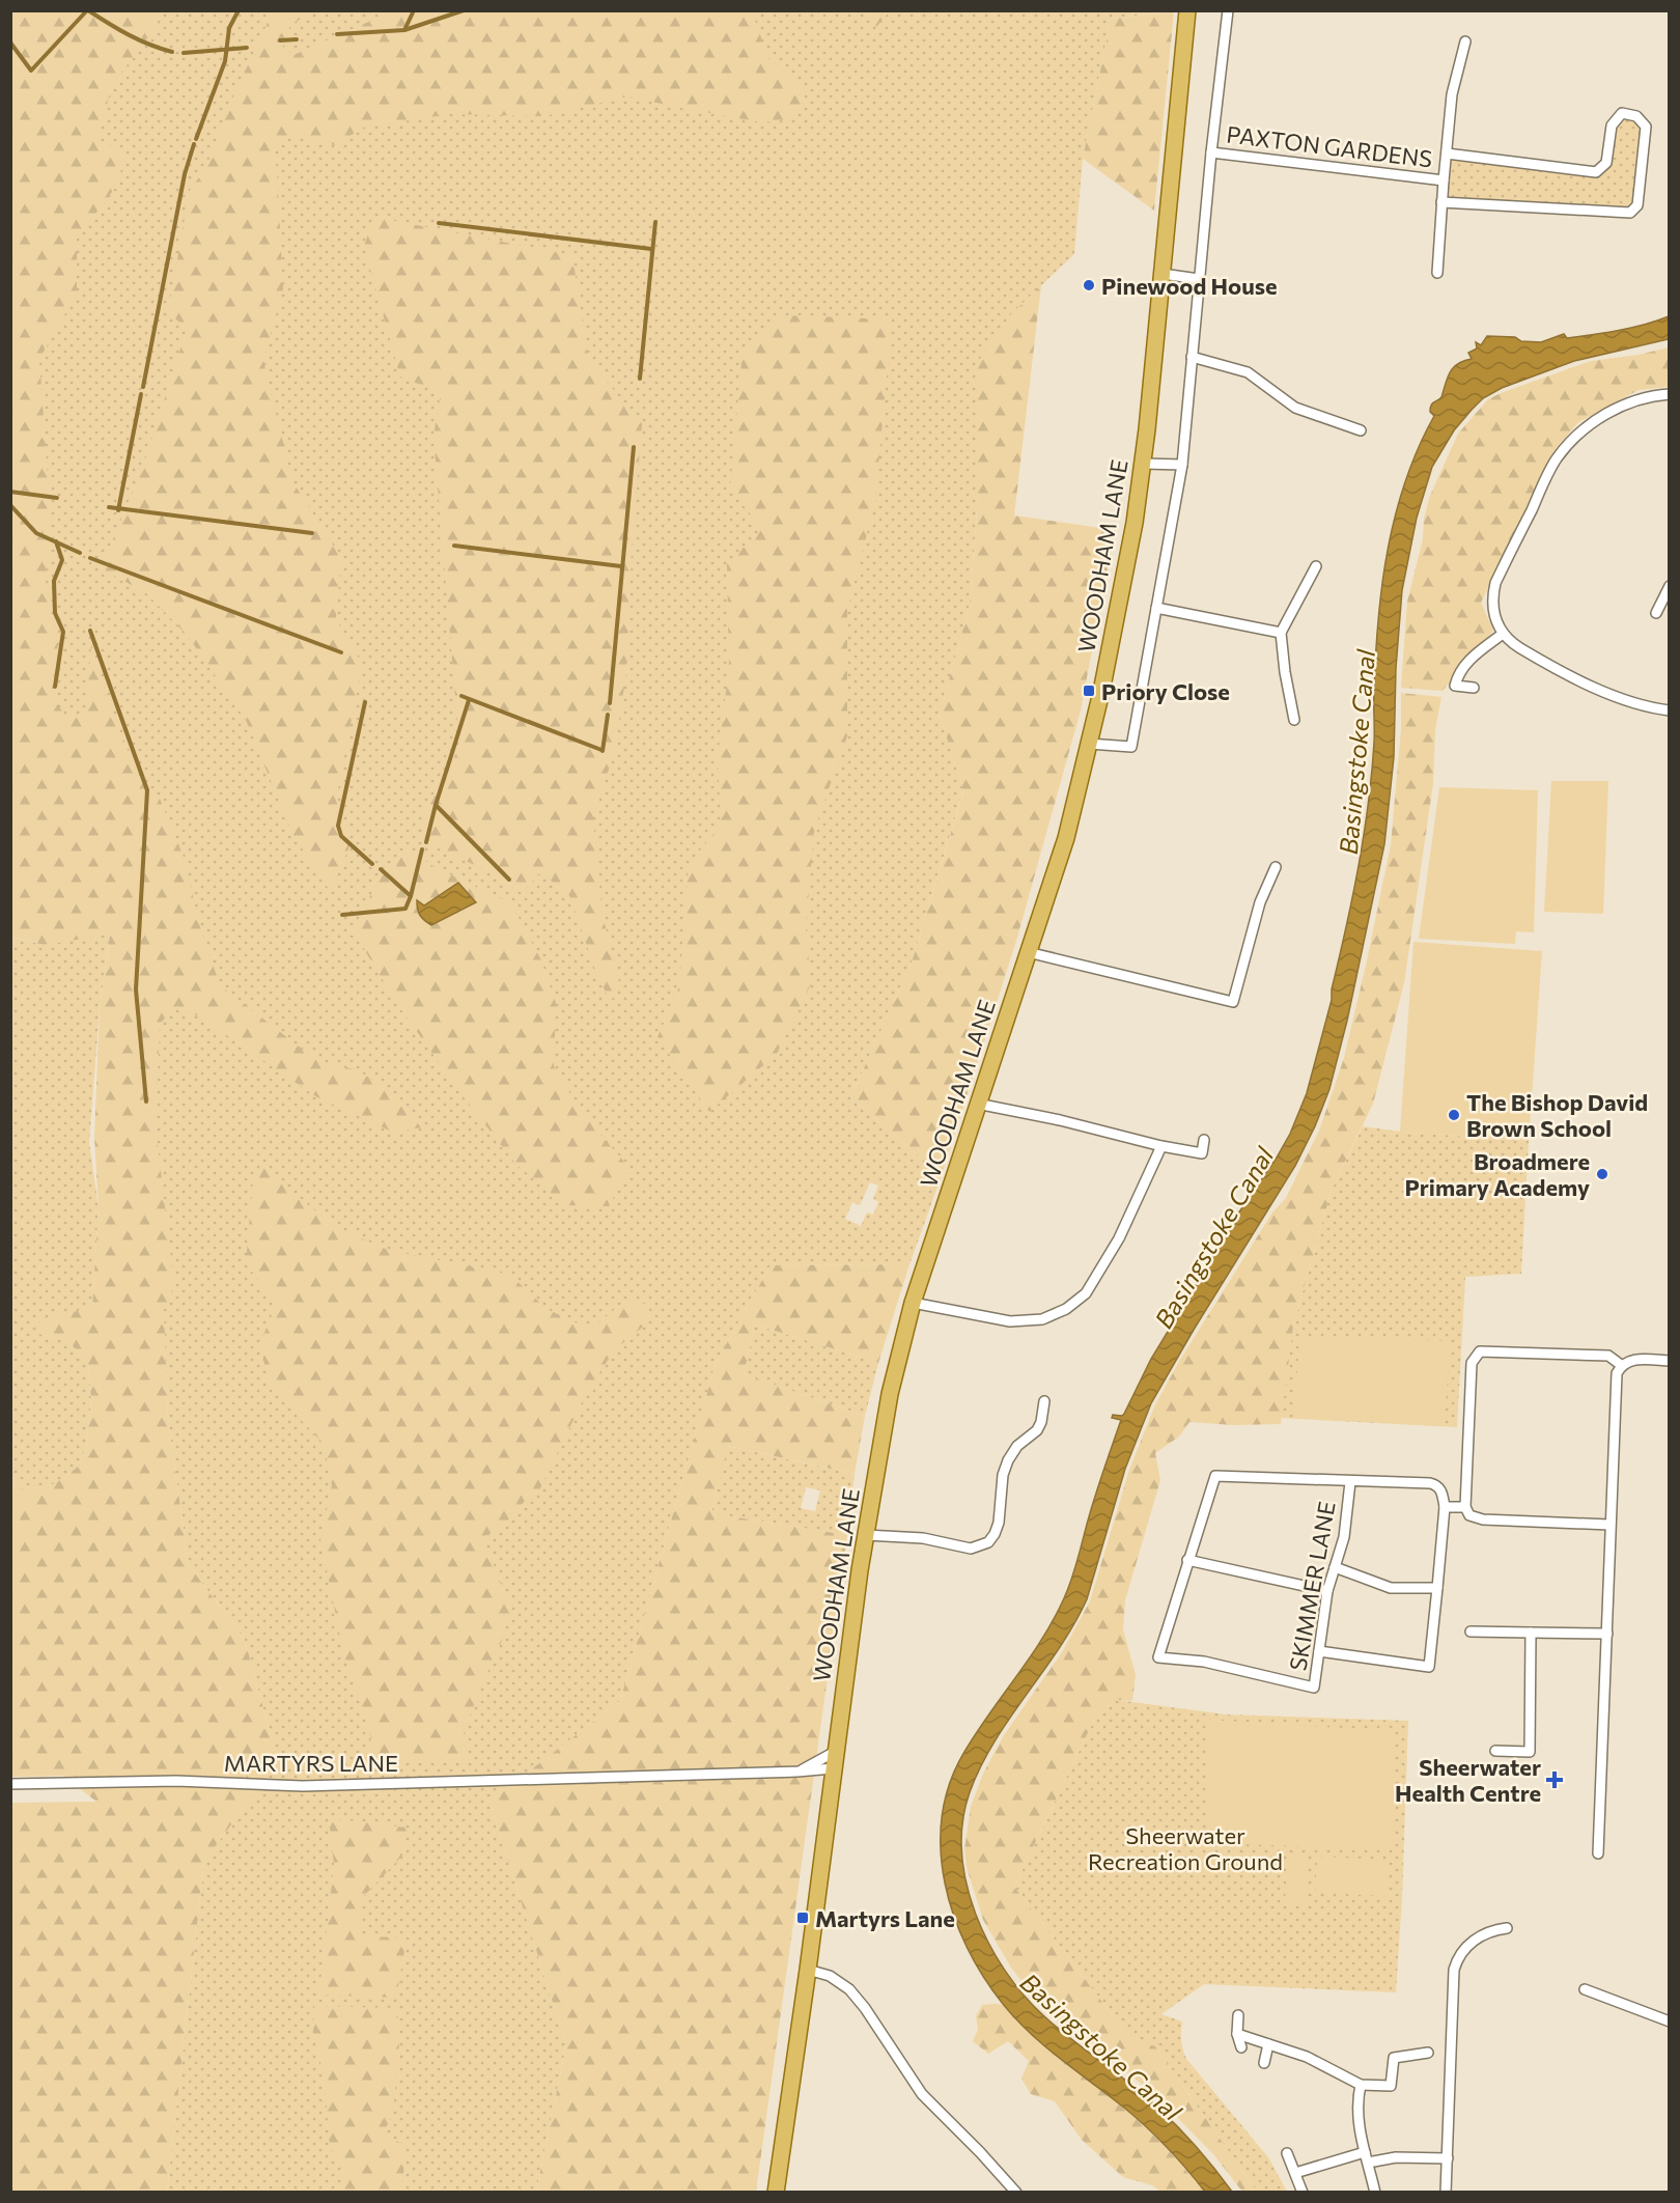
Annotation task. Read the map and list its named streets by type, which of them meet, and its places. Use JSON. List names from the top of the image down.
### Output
{
  "streets": {
    "main road": ["WOODHAM LANE"],
    "street": ["PAXTON GARDENS", "SKIMMER LANE", "MARTYRS LANE"]
  },
  "crossings": [
    ["WOODHAM LANE", "MARTYRS LANE"]
  ],
  "water": ["Basingstoke Canal"],
  "parks": ["Sheerwater Recreation Ground"],
  "places": {
    "other": ["Pinewood House", "The Bishop David Brown School", "Broadmere Primary Academy"],
    "transit": ["Priory Close", "Martyrs Lane"],
    "health": ["Sheerwater Health Centre"]
  }
}
